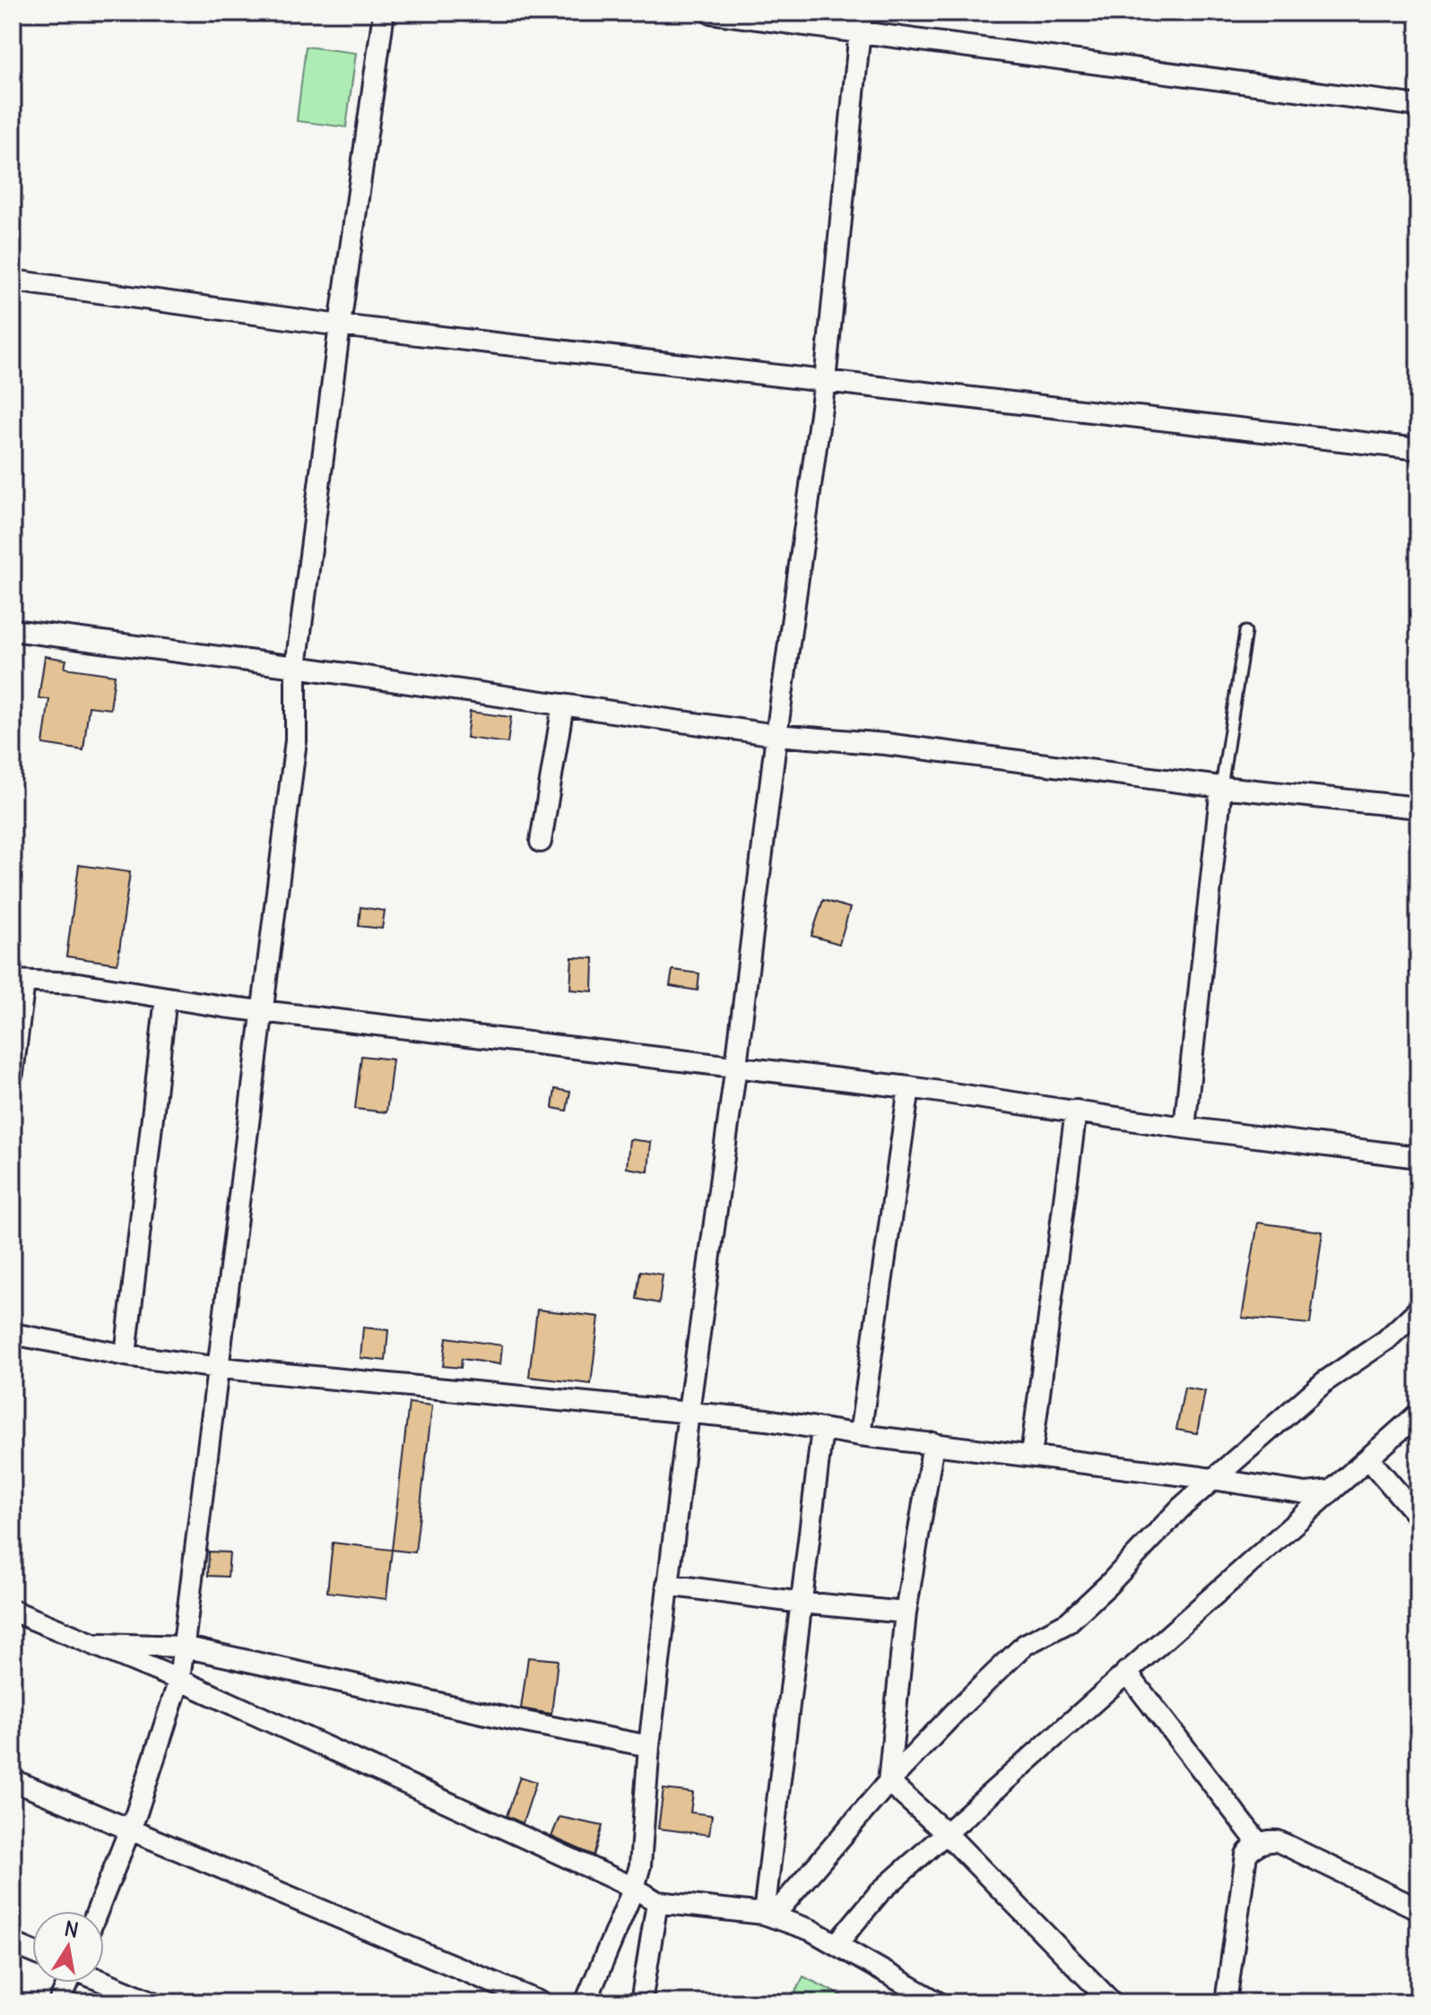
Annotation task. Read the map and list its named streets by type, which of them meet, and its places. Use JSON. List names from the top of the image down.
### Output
{
  "north": "top"
}
